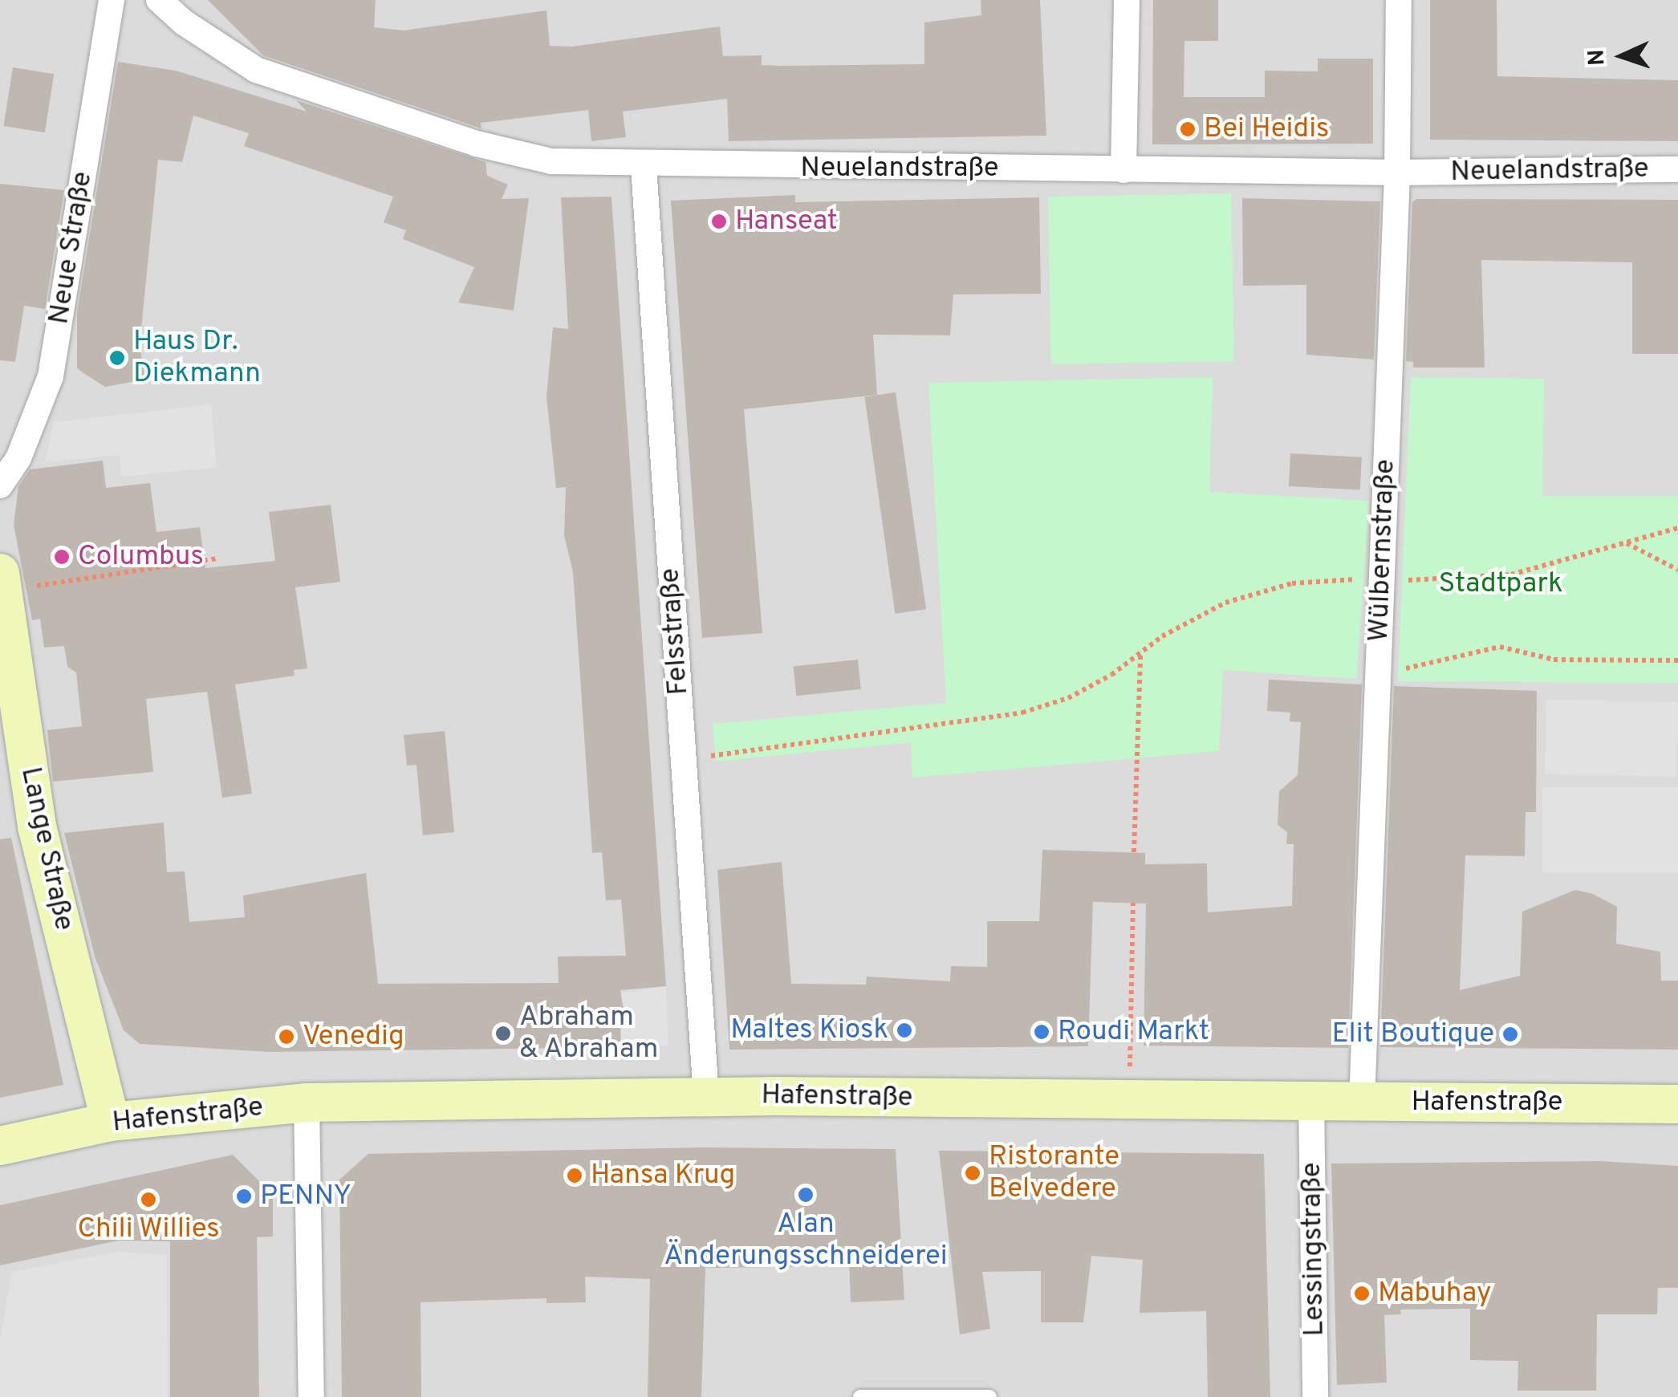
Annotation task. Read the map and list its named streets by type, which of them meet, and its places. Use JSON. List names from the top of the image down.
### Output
{
  "streets": {
    "street": [
      "Neuelandstraße",
      "Neue Straße",
      "Wülbernstraße",
      "Felsstraße",
      "Lange Straße",
      "Hafenstraße",
      "Lessingstraße"
    ]
  },
  "crossings": [
    ["Neuelandstraße", "Wülbernstraße"],
    ["Neuelandstraße", "Felsstraße"],
    ["Wülbernstraße", "Hafenstraße"],
    ["Felsstraße", "Hafenstraße"],
    ["Lange Straße", "Hafenstraße"],
    ["Hafenstraße", "Lessingstraße"]
  ],
  "parks": ["Stadtpark"],
  "places": [
    "Bei Heidis",
    "Hanseat",
    "Haus Dr. Diekmann",
    "Columbus",
    "Maltes Kiosk",
    "Roudi Markt",
    "Abraham & Abraham",
    "Elit Boutique",
    "Venedig",
    "Ristorante Belvedere",
    "Hansa Krug",
    "Alan Änderungsschneiderei",
    "PENNY",
    "Chili Willies",
    "Mabuhay"
  ],
  "north": "left"
}
